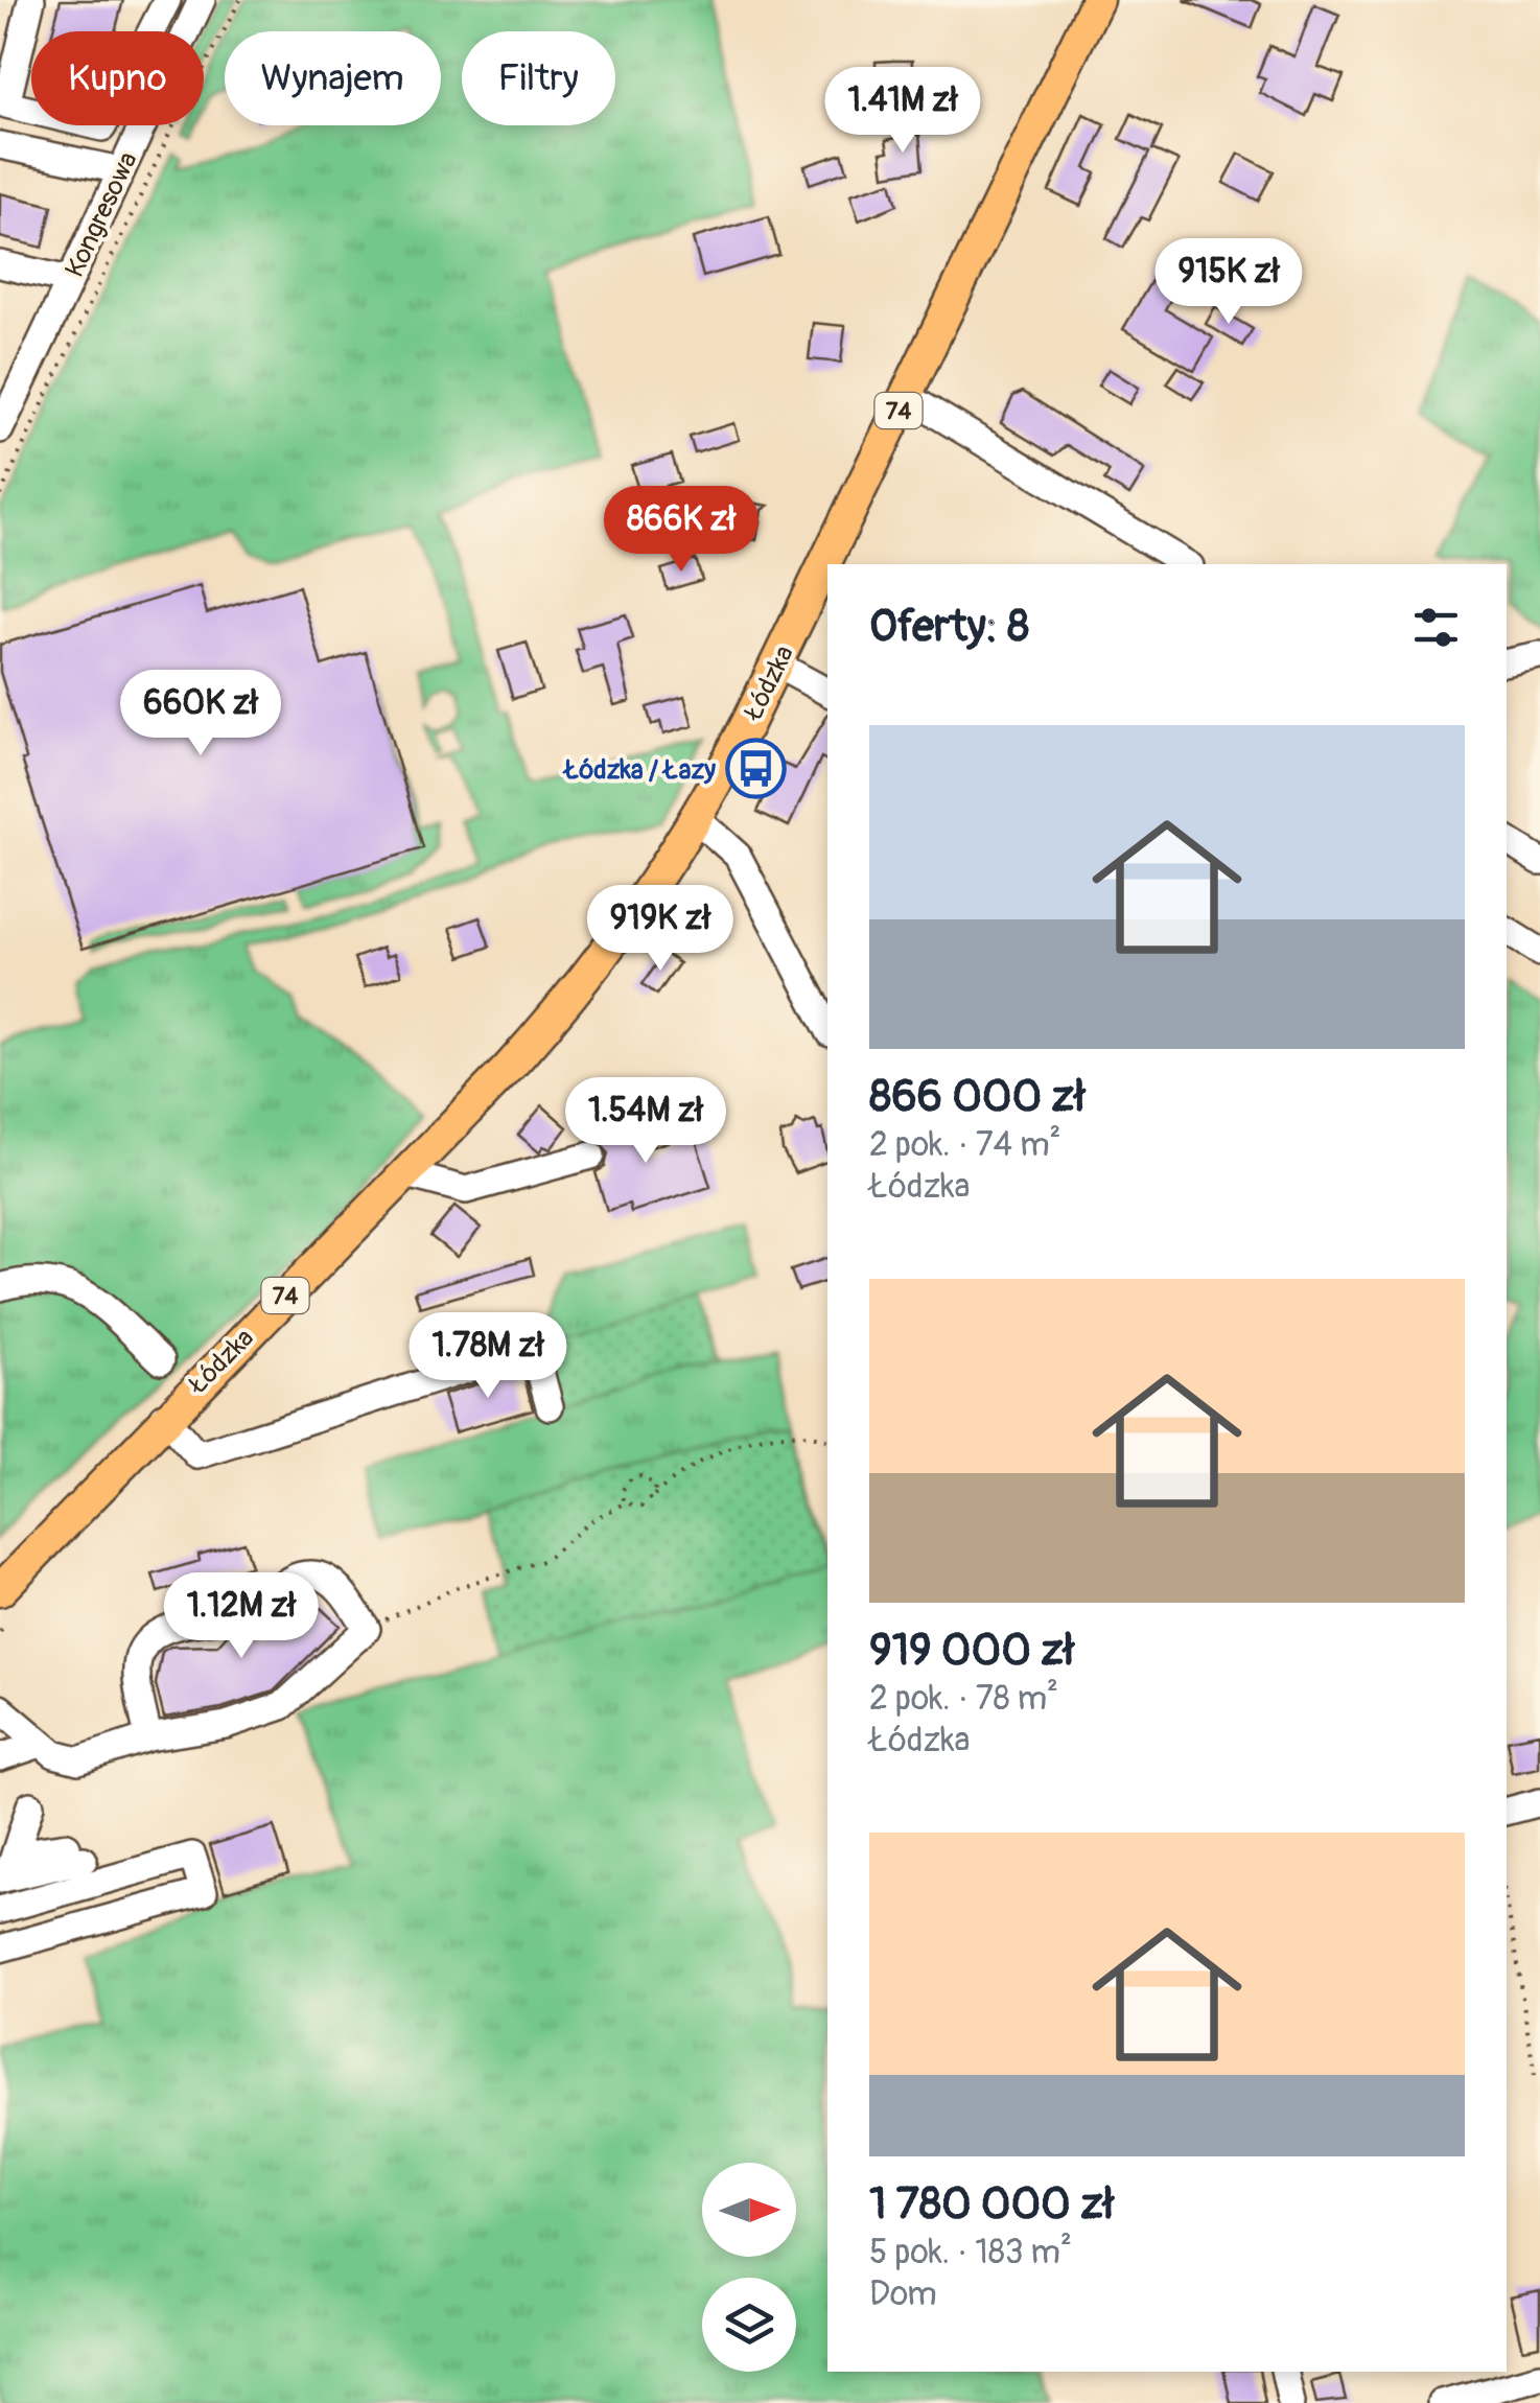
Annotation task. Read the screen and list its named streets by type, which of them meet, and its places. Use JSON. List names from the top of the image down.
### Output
{
  "streets": {
    "main road": ["74", "Łódzka"],
    "street": ["Kongresowa"]
  },
  "places": {
    "bus stop": ["Łódzka / Łazy"]
  },
  "north": "right",
  "page": {
    "chip": ["Kupno", "Wynajem", "Filtry"],
    "price": [
      "1.41M zł",
      "915K zł",
      "866K zł",
      "660K zł",
      "919K zł",
      "1.54M zł",
      "1.78M zł",
      "1.12M zł"
    ],
    "heading": "Oferty: 8",
    "list": [
      {
        "name": "866 000 zł",
        "note": "2 pok. · 74 m² · Łódzka"
      },
      {
        "name": "919 000 zł",
        "note": "2 pok. · 78 m² · Łódzka"
      },
      {
        "name": "1 780 000 zł",
        "note": "5 pok. · 183 m² · Dom"
      }
    ]
  }
}
